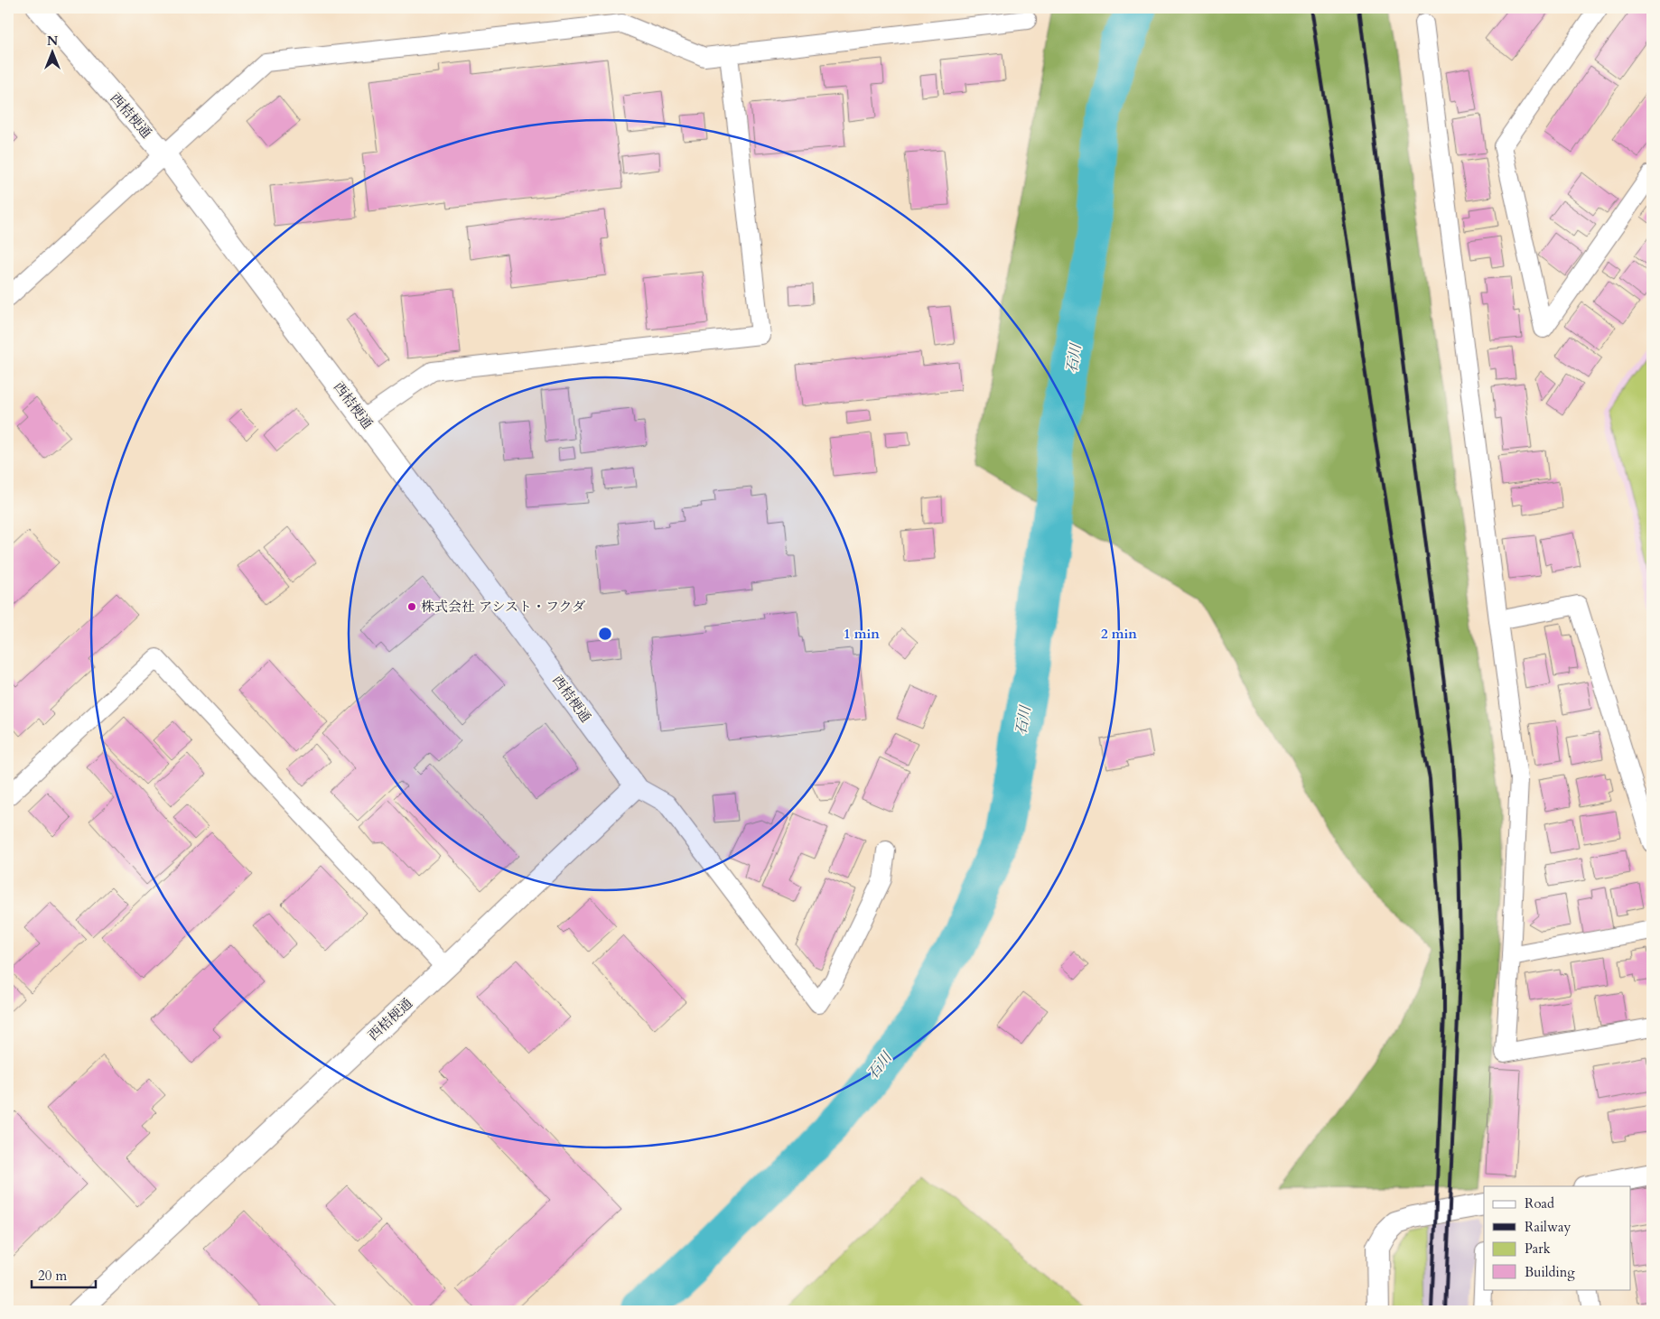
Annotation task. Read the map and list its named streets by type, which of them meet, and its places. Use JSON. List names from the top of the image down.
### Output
{
  "streets": {
    "street": ["西桔梗通"]
  },
  "water": ["石川"],
  "places": ["株式会社 アシスト・フクダ"],
  "legend": [
    "Road",
    "Railway",
    "Park",
    "Building"
  ],
  "scale_bar": "20 m",
  "north": "top",
  "rings": ["1 min", "2 min"]
}
